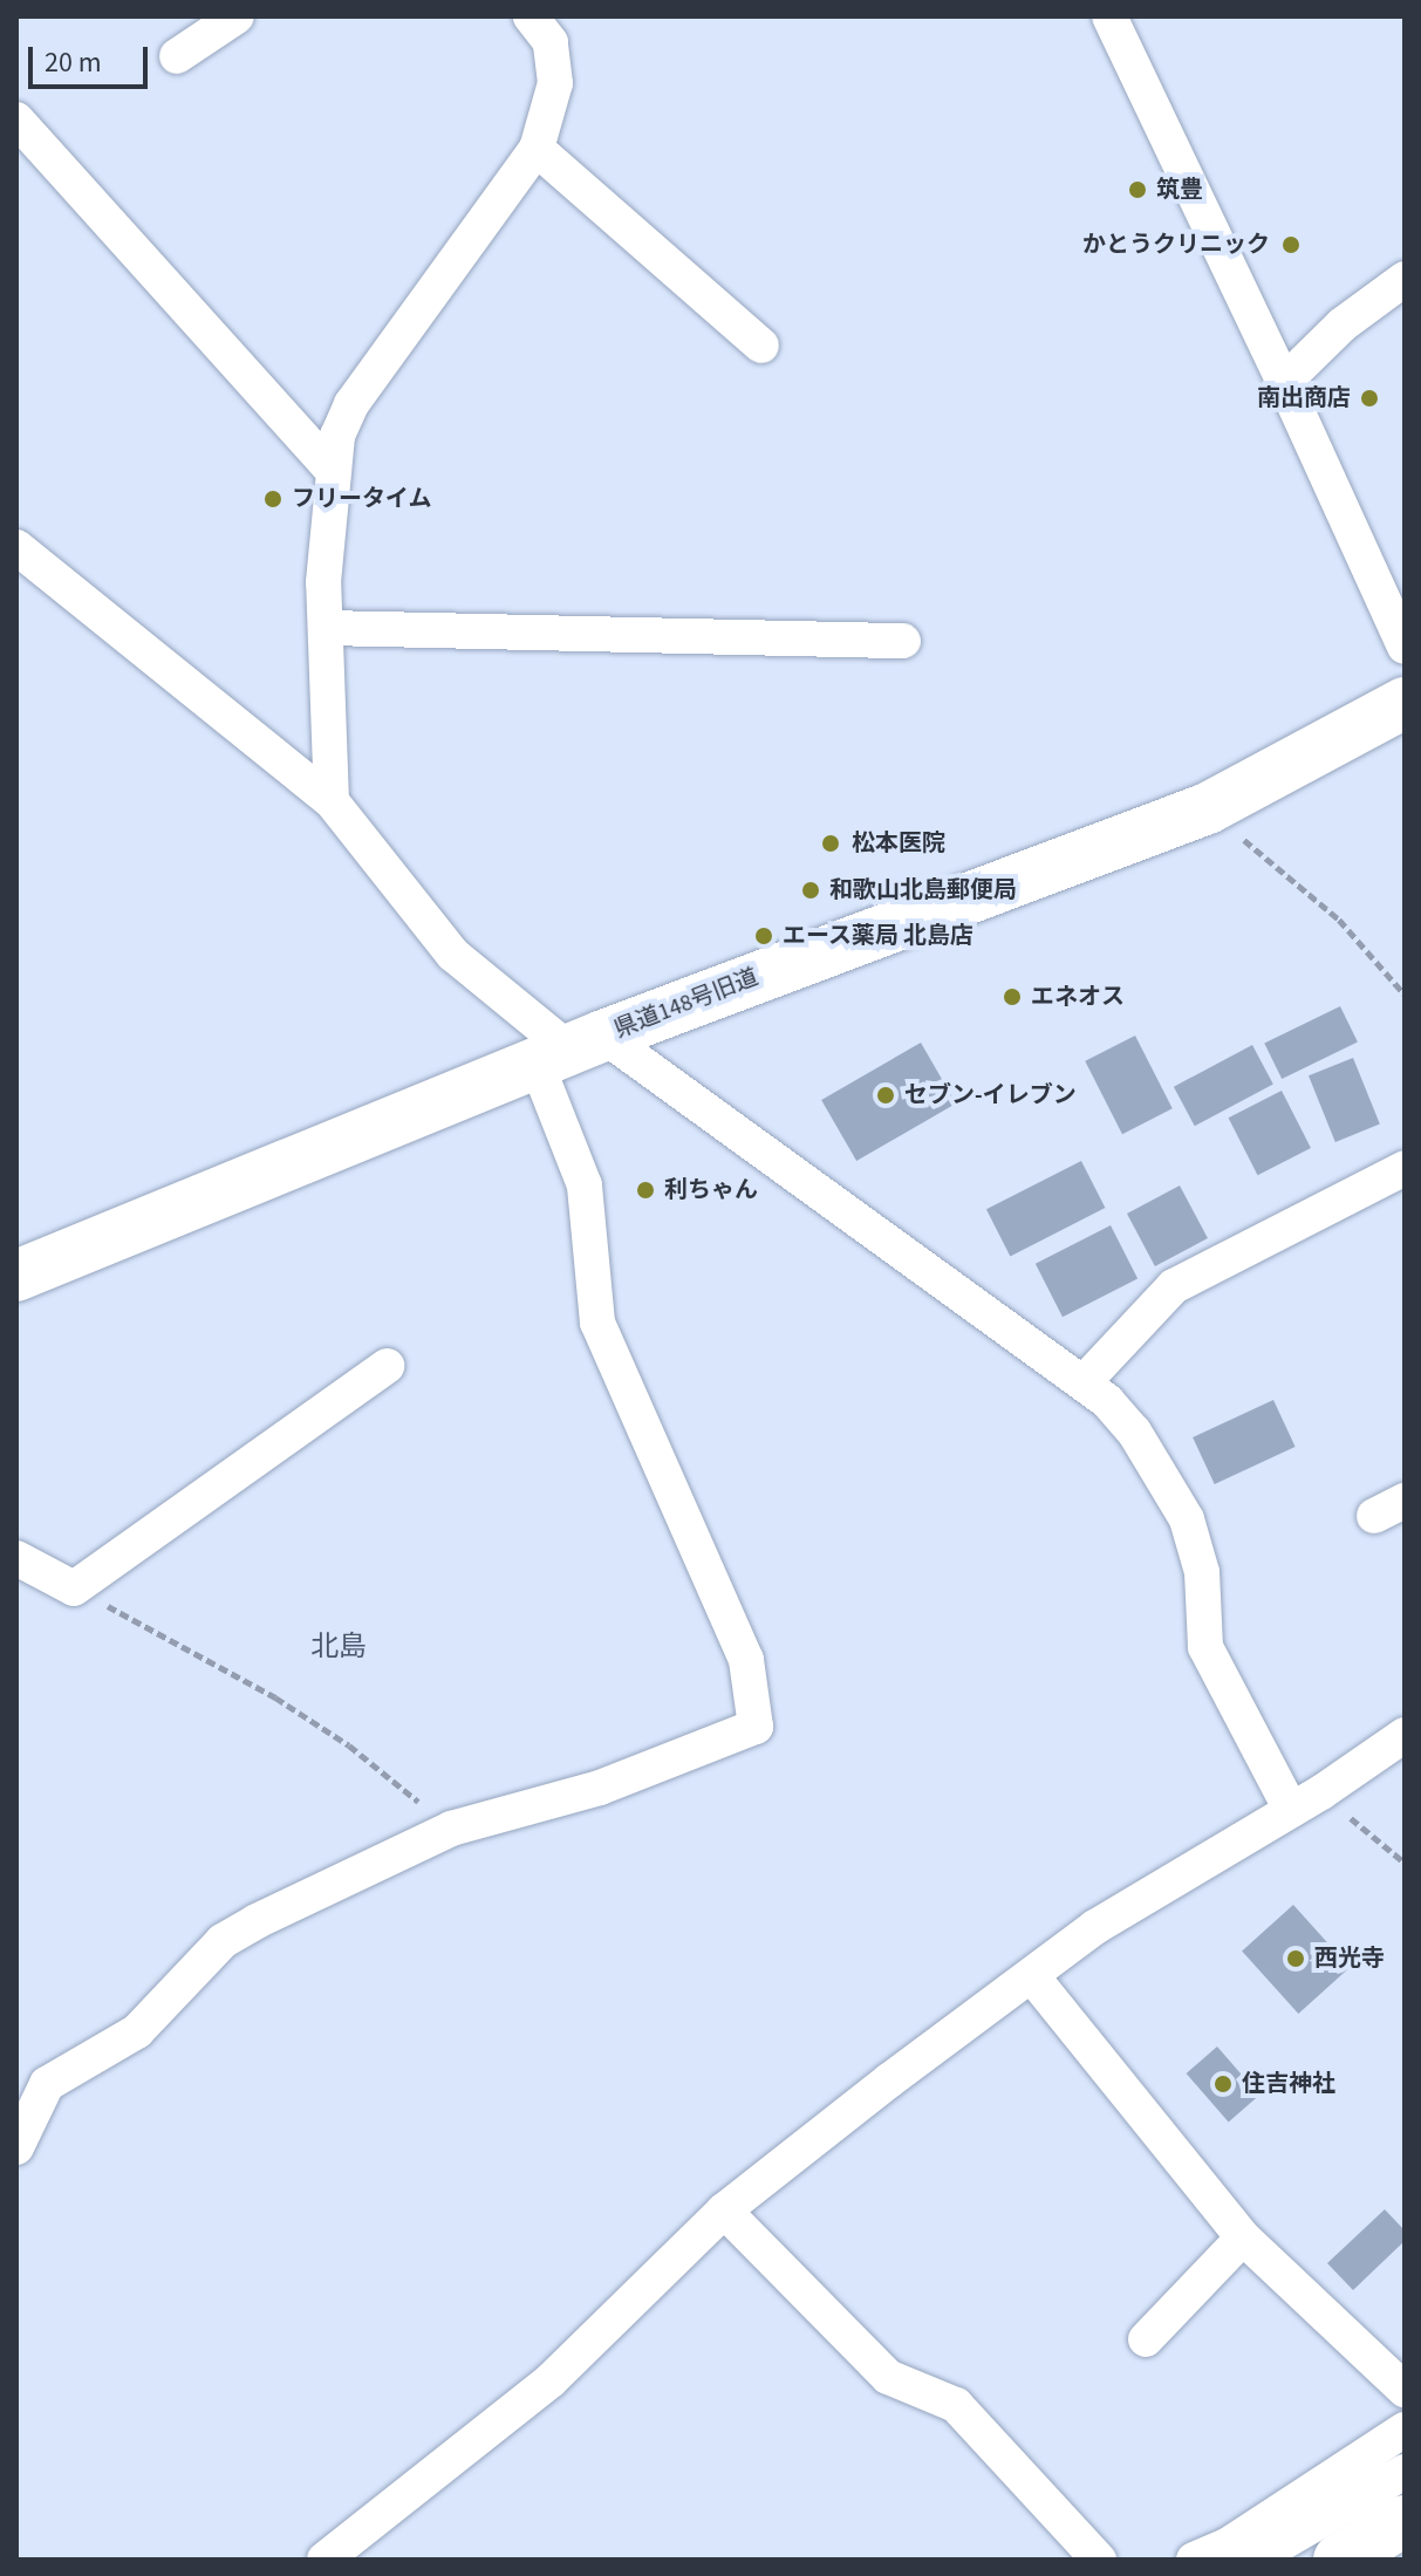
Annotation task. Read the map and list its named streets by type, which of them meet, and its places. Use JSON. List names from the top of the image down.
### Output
{
  "streets": {
    "street": ["県道148号旧道"]
  },
  "districts": ["北島"],
  "places": [
    "筑豊",
    "かとうクリニック",
    "南出商店",
    "フリータイム",
    "松本医院",
    "和歌山北島郵便局",
    "エース薬局 北島店",
    "エネオス",
    "セブン-イレブン",
    "利ちゃん",
    "西光寺",
    "住吉神社"
  ],
  "scale_bar": "20 m"
}
